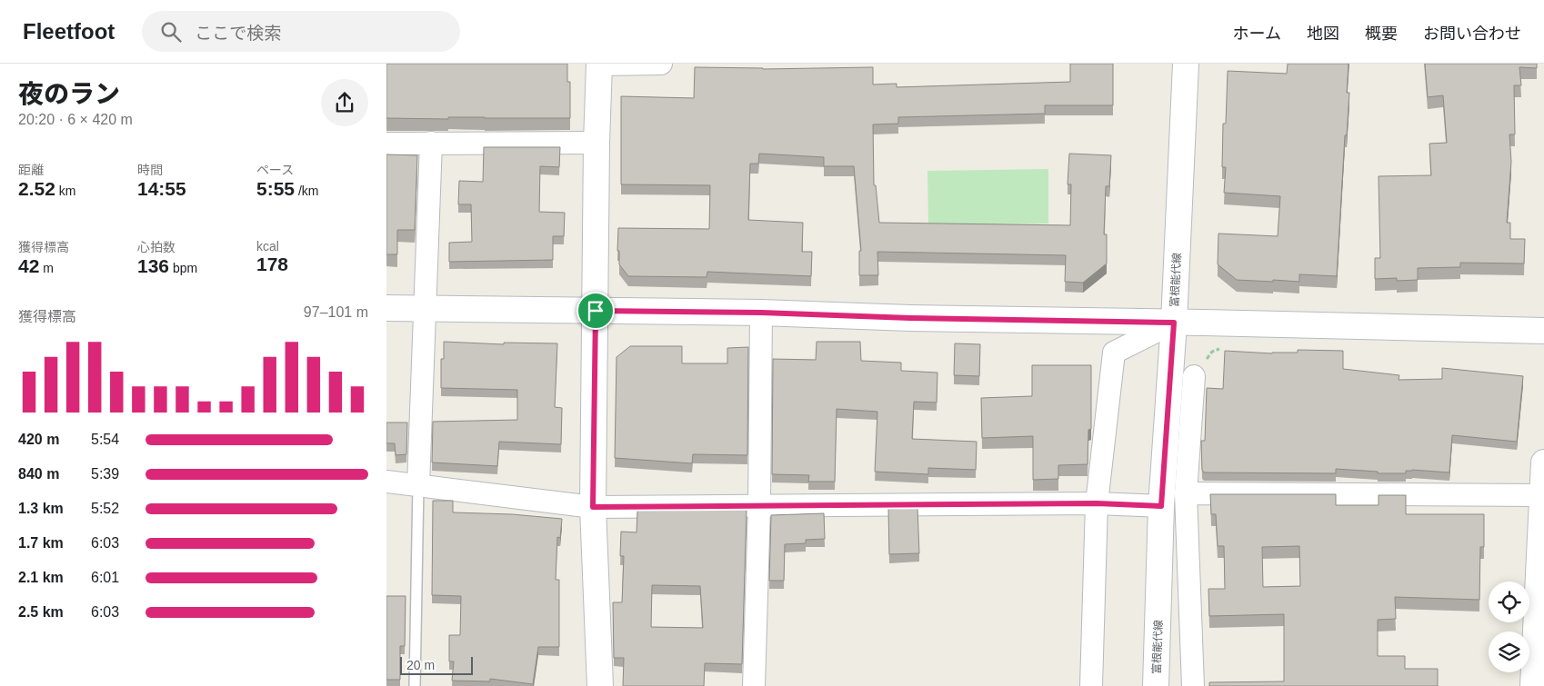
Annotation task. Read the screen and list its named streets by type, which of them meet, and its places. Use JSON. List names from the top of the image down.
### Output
{
  "streets": {
    "street": ["富根能代線"]
  },
  "scale_bar": "20 m",
  "page": {
    "header": "Fleetfoot",
    "search": "ここで検索",
    "nav": [
      "ホーム",
      "地図",
      "概要",
      "お問い合わせ"
    ],
    "heading": ["夜のラン", "20:20 · 6 × 420 m"],
    "stats": [
      ["距離", "2.52 km"],
      ["時間", "14:55"],
      ["ペース", "5:55 /km"],
      ["獲得標高", "42 m"],
      ["心拍数", "136 bpm"],
      ["kcal", "178"]
    ],
    "chart": ["獲得標高", "97–101 m"],
    "list": [
      {
        "name": "420 m",
        "note": "5:54"
      },
      {
        "name": "840 m",
        "note": "5:39"
      },
      {
        "name": "1.3 km",
        "note": "5:52"
      },
      {
        "name": "1.7 km",
        "note": "6:03"
      },
      {
        "name": "2.1 km",
        "note": "6:01"
      },
      {
        "name": "2.5 km",
        "note": "6:03"
      }
    ],
    "scale": "20 m"
  }
}
